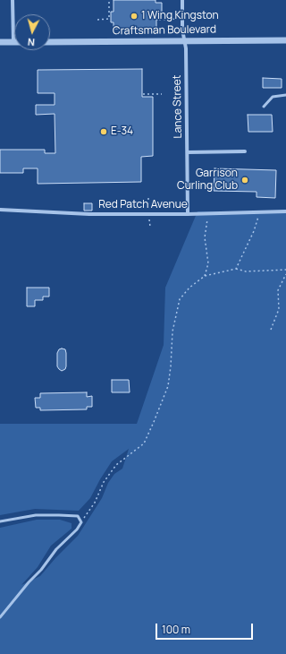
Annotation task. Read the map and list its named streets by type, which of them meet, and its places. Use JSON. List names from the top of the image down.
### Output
{
  "streets": {
    "street": ["Craftsman Boulevard", "Lance Street", "Red Patch Avenue"]
  },
  "crossings": [
    ["Craftsman Boulevard", "Lance Street"],
    ["Lance Street", "Red Patch Avenue"]
  ],
  "places": ["1 Wing Kingston", "E-34", "Garrison Curling Club"],
  "scale_bar": "100 m",
  "north": "bottom"
}
